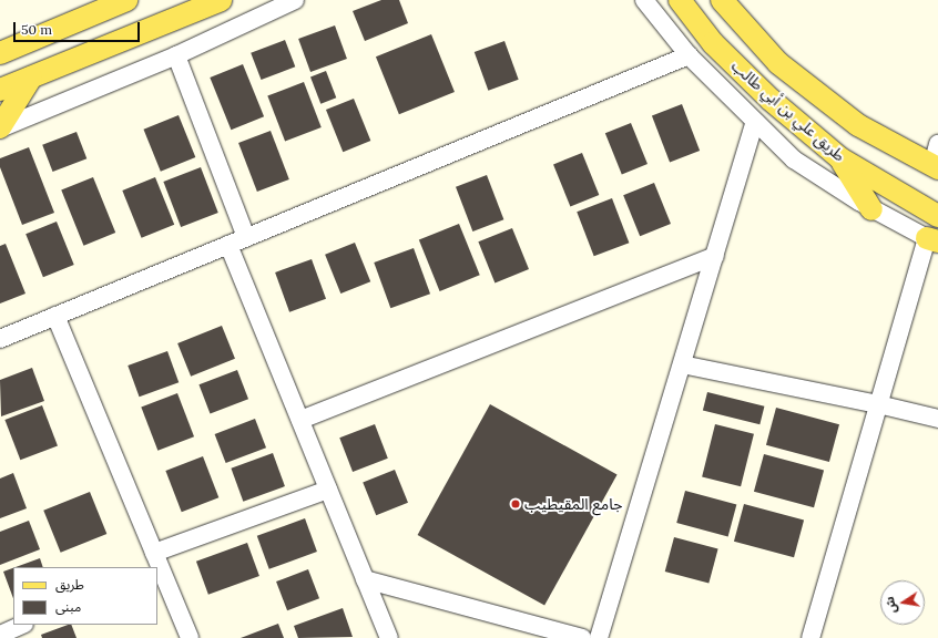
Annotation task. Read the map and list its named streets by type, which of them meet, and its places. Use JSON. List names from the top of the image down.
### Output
{
  "streets": {
    "main road": ["طريق علي بن أبي طالب"]
  },
  "places": ["جامع المقيطيب"],
  "legend": ["طريق", "مبنى"],
  "scale_bar": "50 m",
  "north": "left"
}
